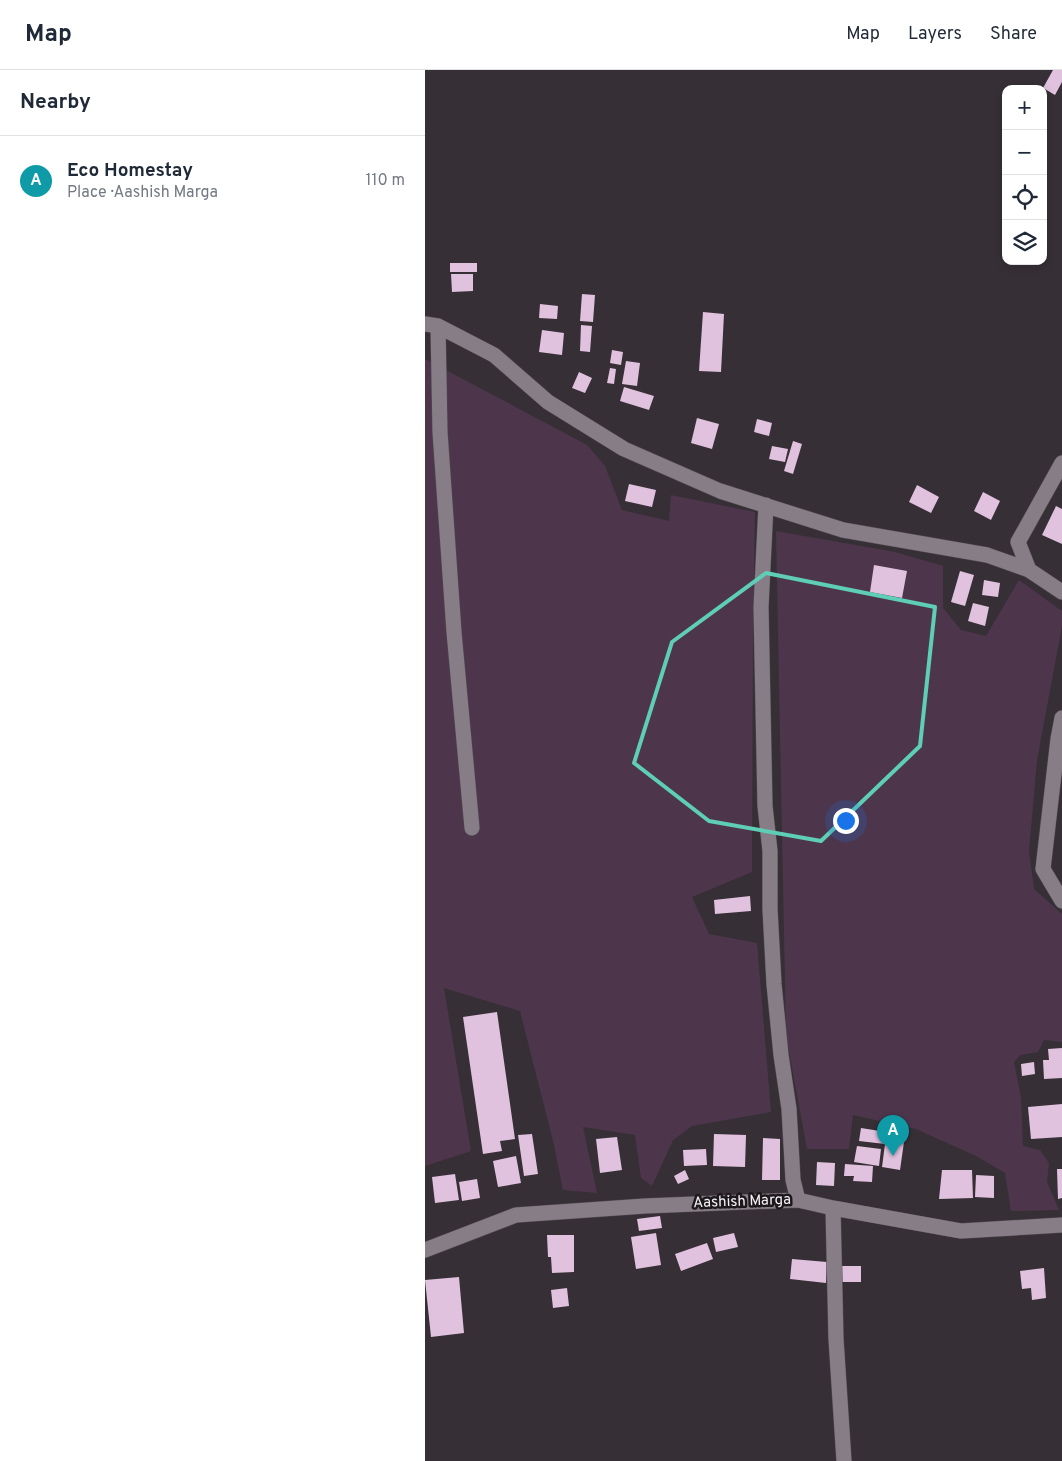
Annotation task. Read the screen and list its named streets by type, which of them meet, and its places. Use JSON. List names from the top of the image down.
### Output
{
  "streets": {
    "street": ["Aashish Marga"]
  },
  "page": {
    "header": "Map",
    "nav": ["Map", "Layers", "Share"],
    "heading": "Nearby",
    "map_buttons": ["+", "−"],
    "list": [
      {
        "mark": "A",
        "name": "Eco Homestay",
        "note": "Place · Aashish Marga",
        "value": "110 m"
      }
    ],
    "pins": "A"
  }
}
